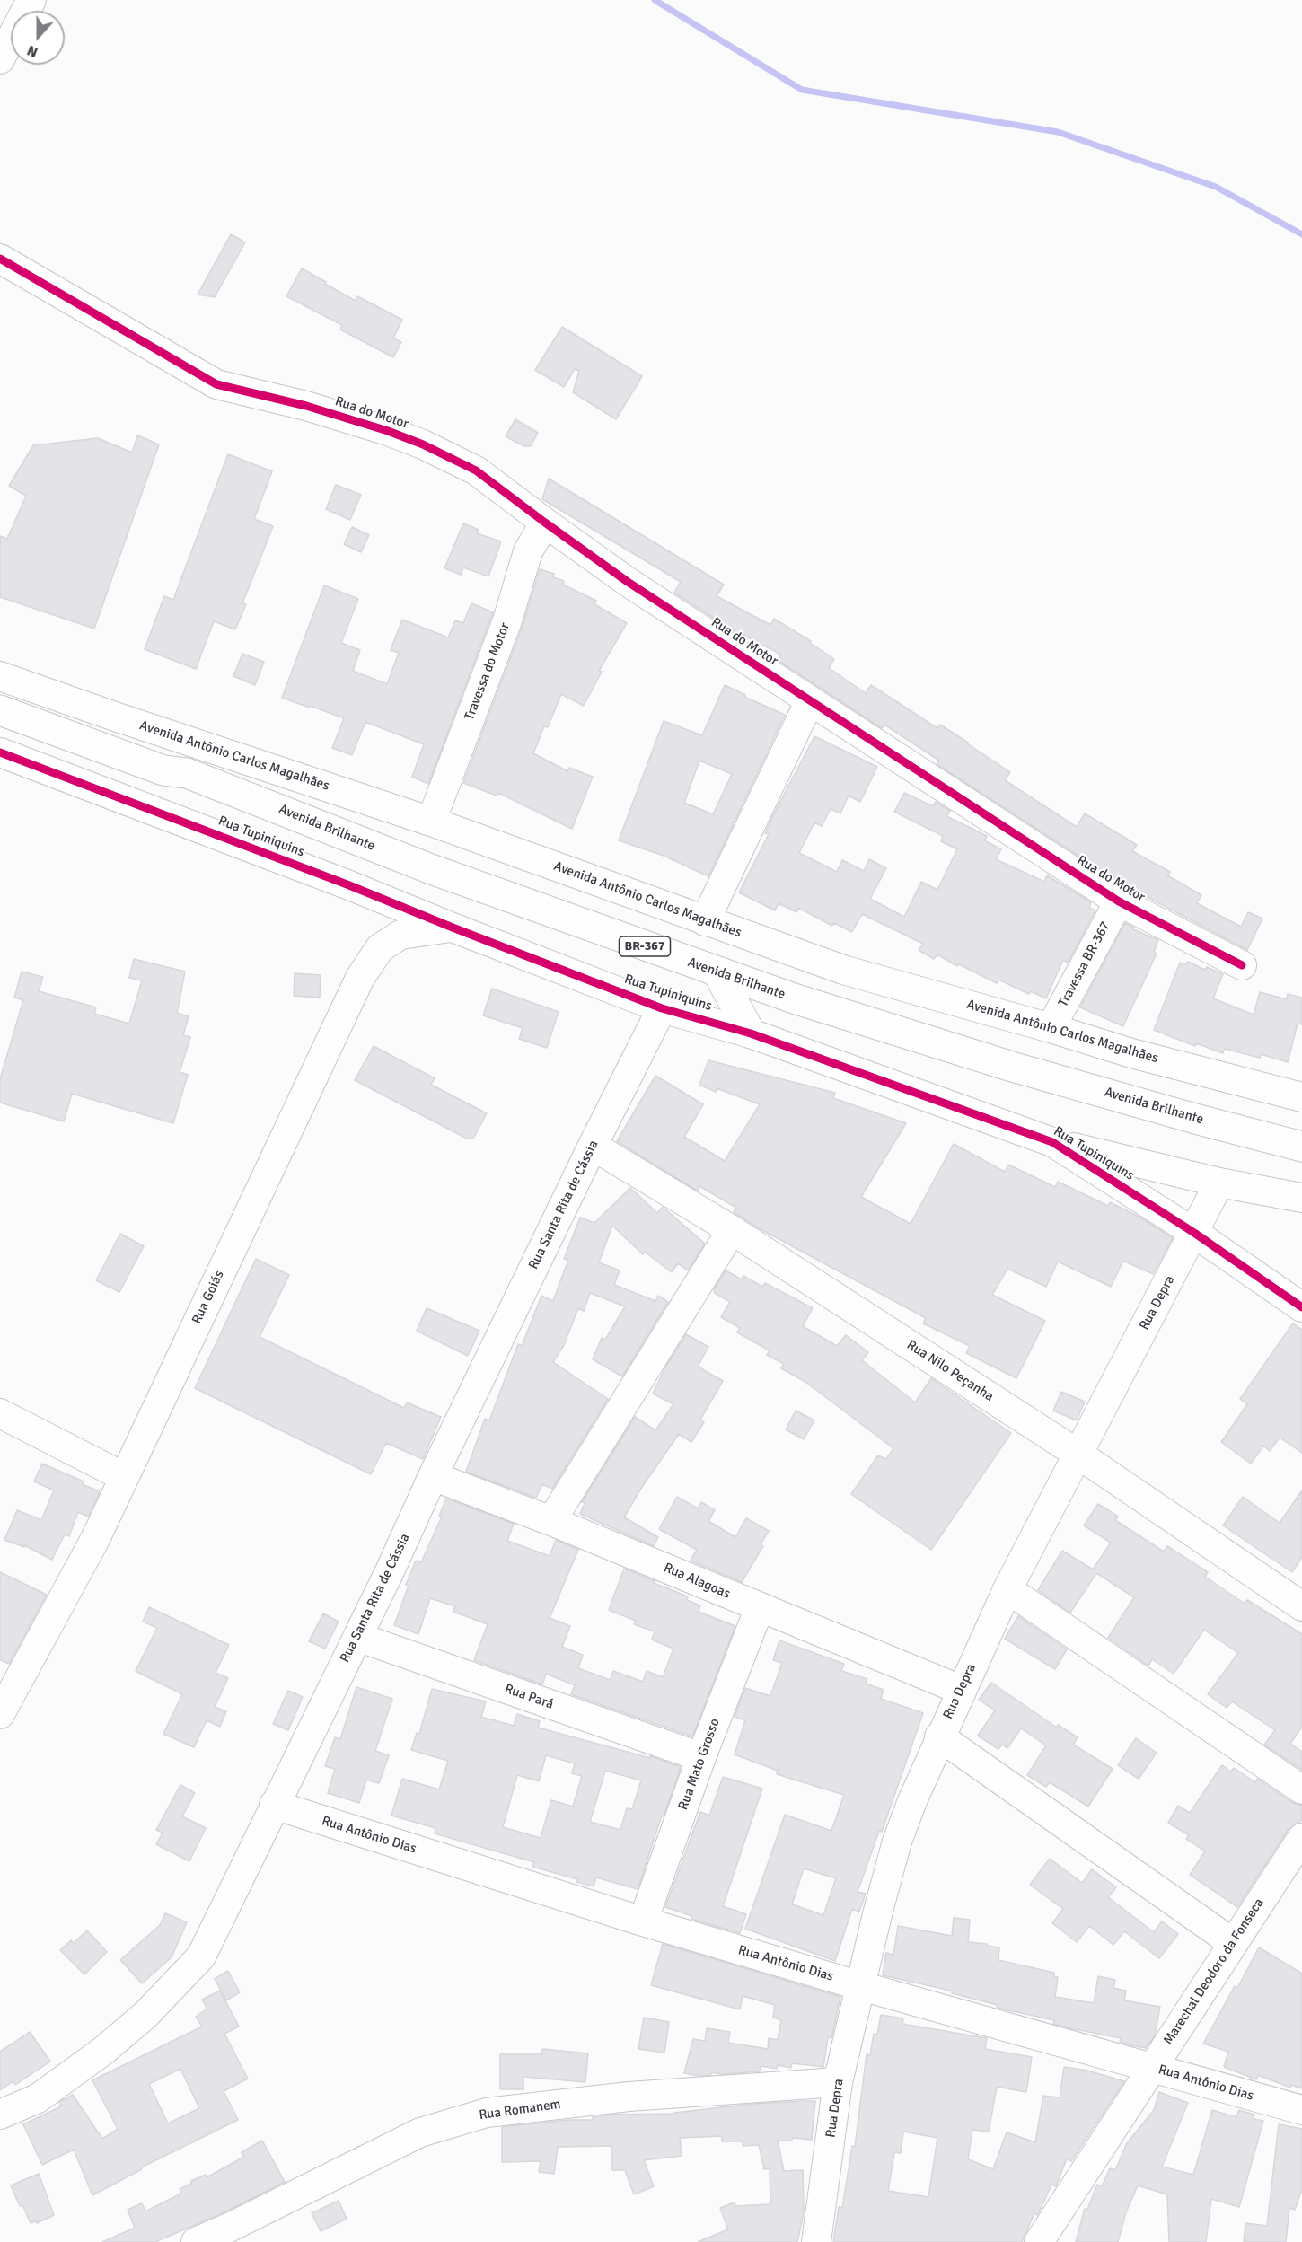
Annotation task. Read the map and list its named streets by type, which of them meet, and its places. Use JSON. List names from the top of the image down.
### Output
{
  "streets": {
    "main road": ["Avenida Brilhante", "BR-367"],
    "street": [
      "Rua do Motor",
      "Travessa do Motor",
      "Avenida Antônio Carlos Magalhães",
      "Rua Tupiniquins",
      "Travessa BR-367",
      "Rua Santa Rita de Cássia",
      "Rua Goiás",
      "Rua Depra",
      "Rua Nilo Peçanha",
      "Rua Alagoas",
      "Rua Pará",
      "Rua Mato Grosso",
      "Rua Antônio Dias",
      "Marechal Deodoro da Fonseca",
      "Rua Romanem"
    ]
  },
  "crossings": [
    ["Rua do Motor", "Travessa do Motor"],
    ["Rua do Motor", "Travessa BR-367"],
    ["Travessa do Motor", "Avenida Antônio Carlos Magalhães"],
    ["Avenida Antônio Carlos Magalhães", "Travessa BR-367"],
    ["Rua Tupiniquins", "Rua Santa Rita de Cássia"],
    ["Rua Tupiniquins", "Rua Goiás"],
    ["Rua Tupiniquins", "Rua Depra"],
    ["Rua Santa Rita de Cássia", "Rua Nilo Peçanha"],
    ["Rua Santa Rita de Cássia", "Rua Alagoas"],
    ["Rua Santa Rita de Cássia", "Rua Pará"],
    ["Rua Santa Rita de Cássia", "Rua Antônio Dias"],
    ["Rua Depra", "Rua Nilo Peçanha"],
    ["Rua Depra", "Rua Alagoas"],
    ["Rua Depra", "Rua Antônio Dias"],
    ["Rua Depra", "Rua Romanem"],
    ["Rua Alagoas", "Rua Mato Grosso"],
    ["Rua Pará", "Rua Mato Grosso"],
    ["Rua Mato Grosso", "Rua Antônio Dias"],
    ["Rua Antônio Dias", "Marechal Deodoro da Fonseca"]
  ],
  "north": "bottom"
}
